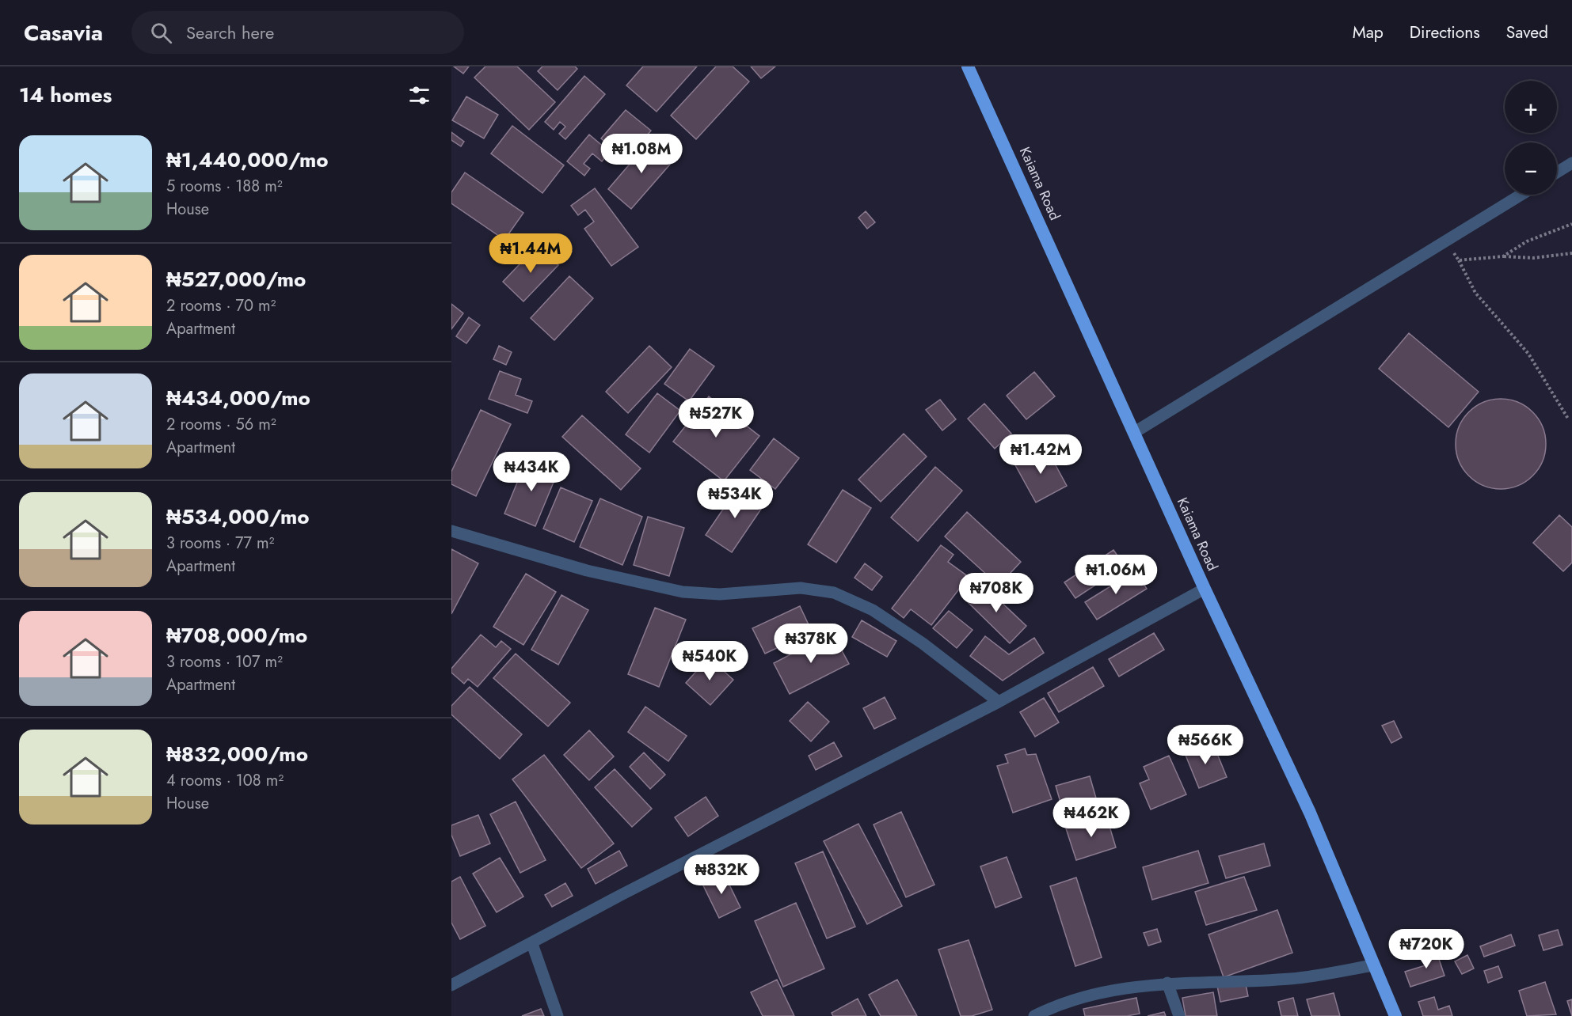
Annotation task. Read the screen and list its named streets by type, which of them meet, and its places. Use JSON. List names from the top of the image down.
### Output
{
  "streets": {
    "highway": ["Kaiama Road"]
  },
  "page": {
    "header": "Casavia",
    "search": "Search here",
    "nav": ["Map", "Directions", "Saved"],
    "heading": "14 homes",
    "map_buttons": ["+", "−"],
    "list": [
      {
        "name": "₦1,440,000/mo",
        "note": "5 rooms · 188 m² · House"
      },
      {
        "name": "₦527,000/mo",
        "note": "2 rooms · 70 m² · Apartment"
      },
      {
        "name": "₦434,000/mo",
        "note": "2 rooms · 56 m² · Apartment"
      },
      {
        "name": "₦534,000/mo",
        "note": "3 rooms · 77 m² · Apartment"
      },
      {
        "name": "₦708,000/mo",
        "note": "3 rooms · 107 m² · Apartment"
      },
      {
        "name": "₦832,000/mo",
        "note": "4 rooms · 108 m² · House"
      }
    ],
    "price": [
      "₦1.08M",
      "₦1.44M",
      "₦527K",
      "₦1.42M",
      "₦434K",
      "₦534K",
      "₦1.06M",
      "₦708K",
      "₦378K",
      "₦540K",
      "₦566K",
      "₦462K",
      "₦832K",
      "₦720K"
    ]
  }
}
